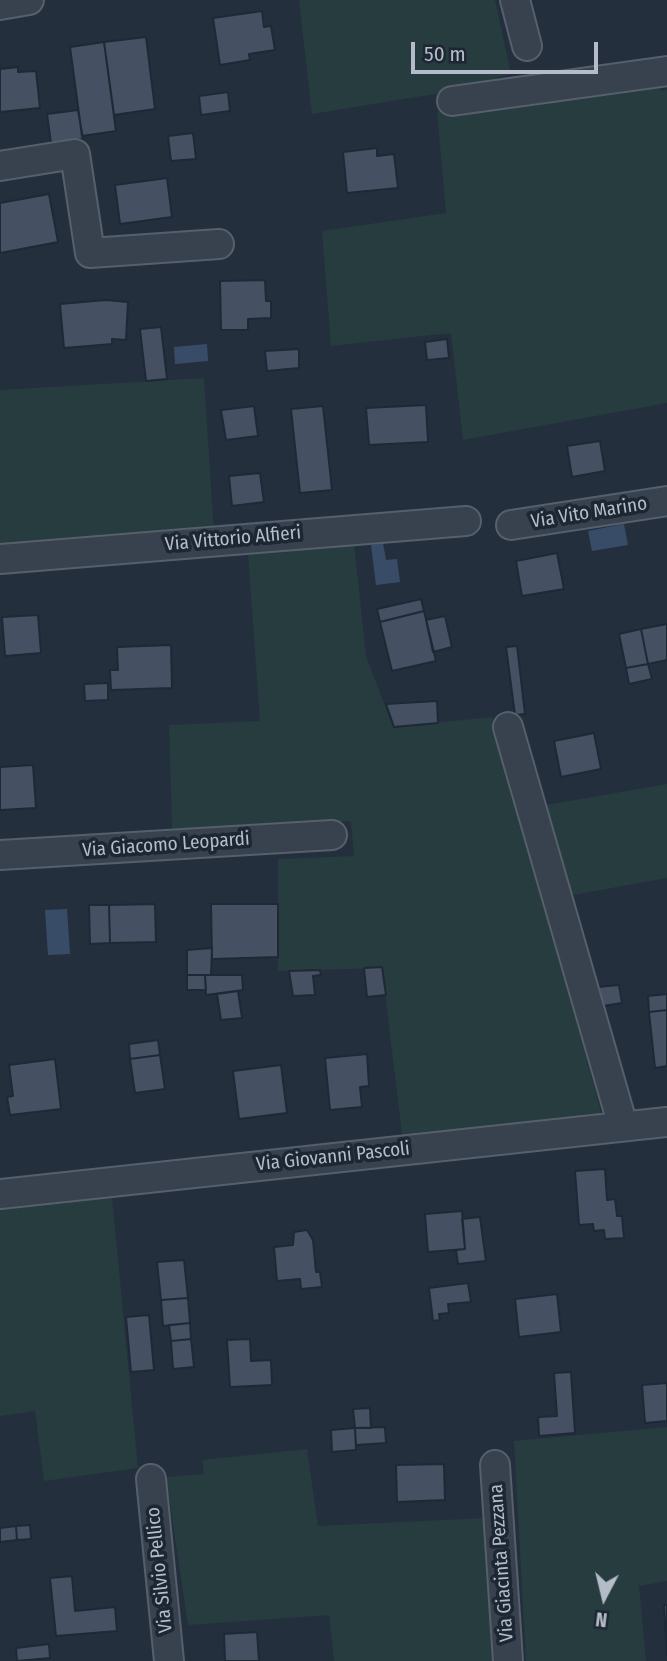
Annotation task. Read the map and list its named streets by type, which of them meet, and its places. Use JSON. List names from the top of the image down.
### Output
{
  "streets": {
    "street": [
      "Via Vito Marino",
      "Via Vittorio Alfieri",
      "Via Giacomo Leopardi",
      "Via Giovanni Pascoli",
      "Via Giacinta Pezzana",
      "Via Silvio Pellico"
    ]
  },
  "scale_bar": "50 m",
  "north": "bottom"
}
